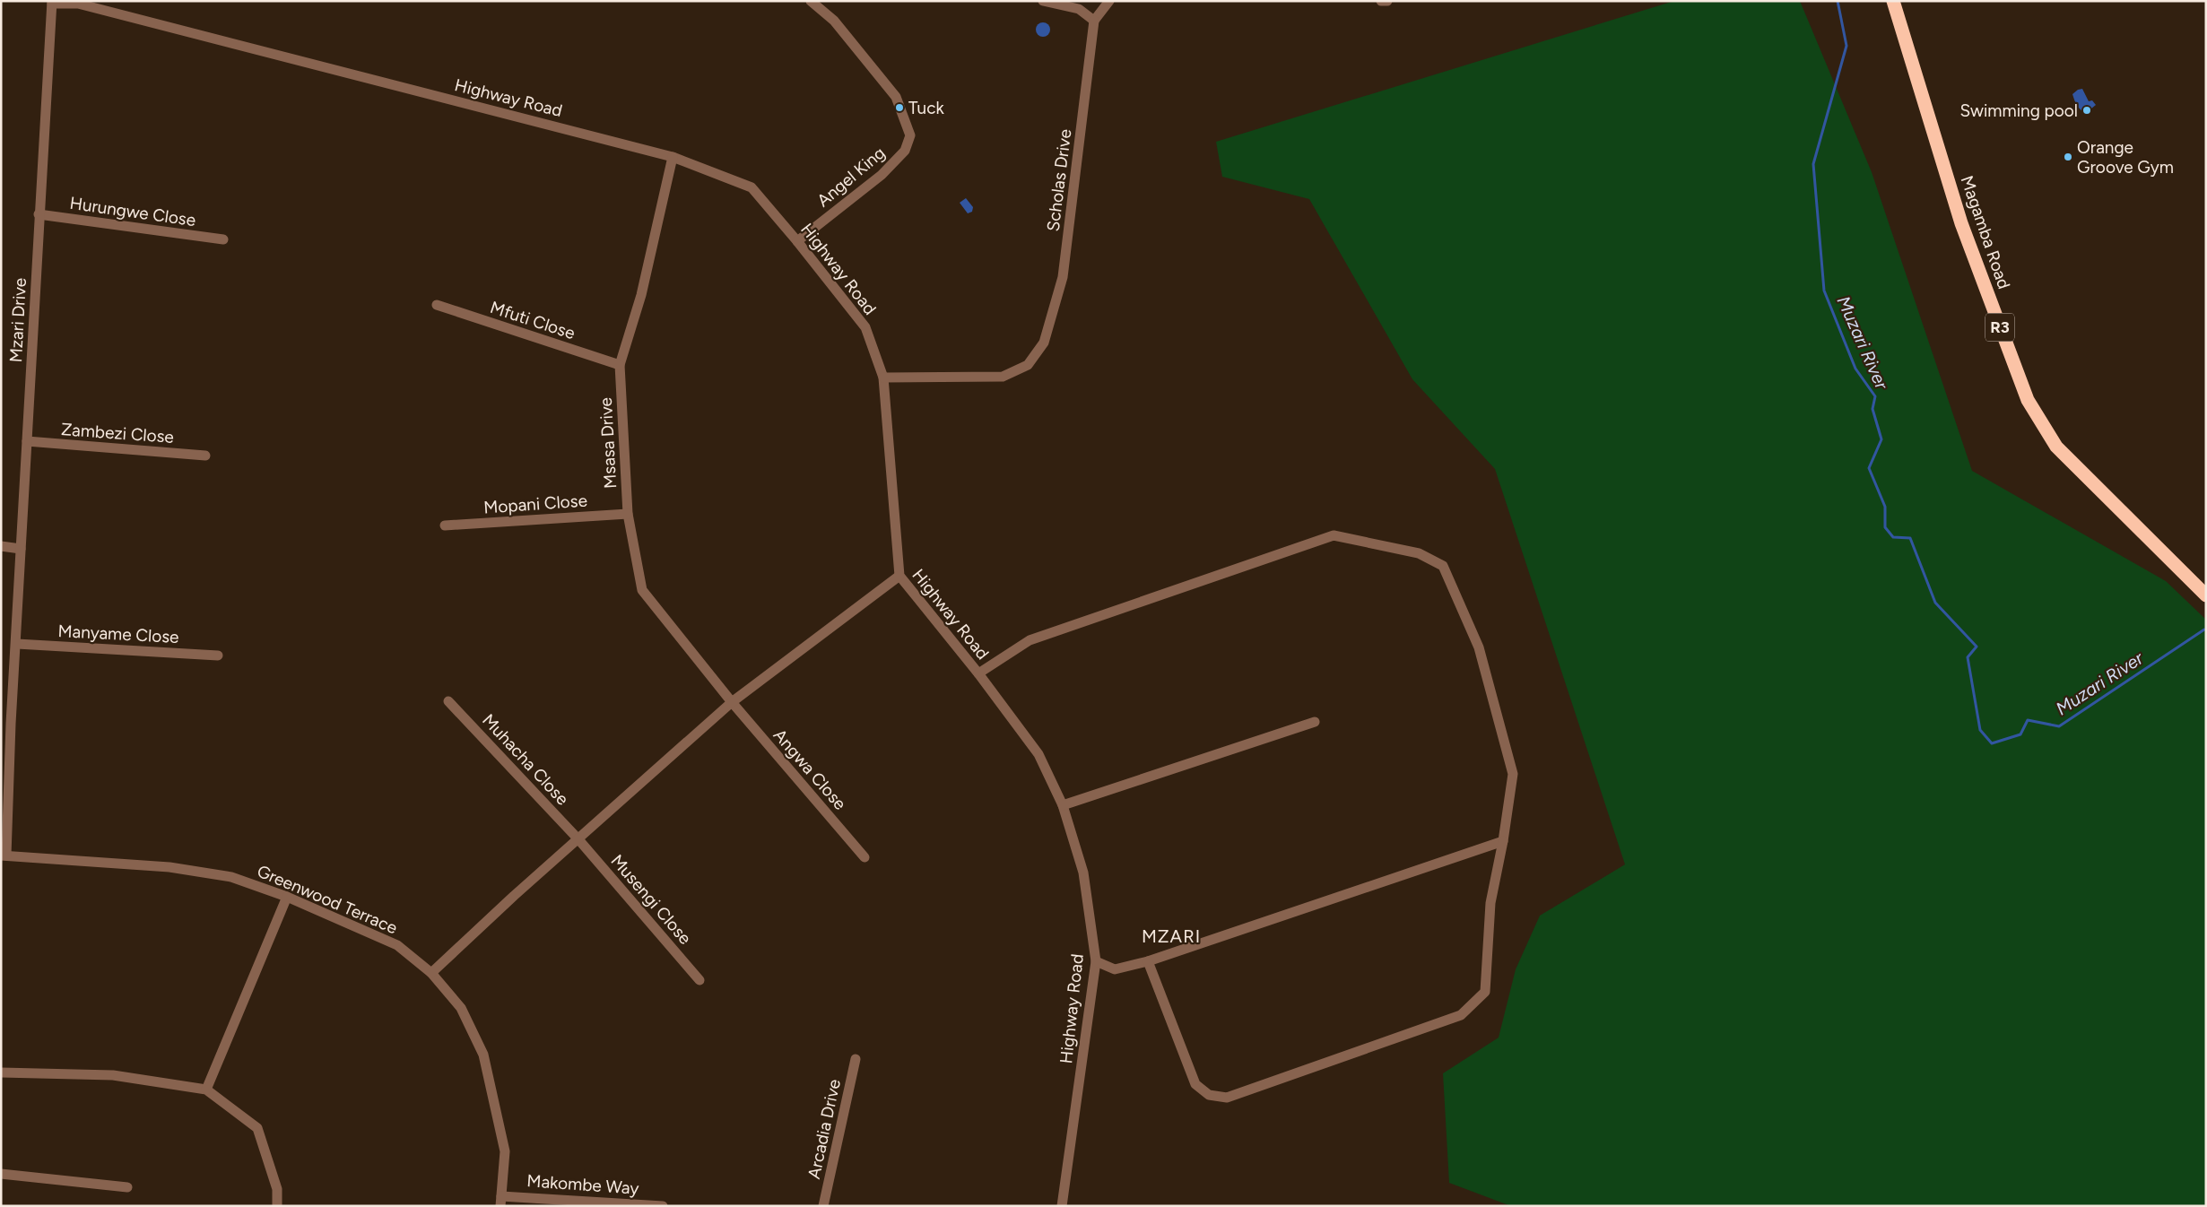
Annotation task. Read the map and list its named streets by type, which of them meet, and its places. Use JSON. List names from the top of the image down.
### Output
{
  "streets": {
    "highway": ["Magamba Road", "R3"],
    "street": [
      "Highway Road",
      "Angel King",
      "Scholas Drive",
      "Hurungwe Close",
      "Mzari Drive",
      "Mfuti Close",
      "Zambezi Close",
      "Msasa Drive",
      "Mopani Close",
      "Manyame Close",
      "Muhacha Close",
      "Angwa Close",
      "Greenwood Terrace",
      "Musengi Close",
      "Arcadia Drive",
      "Makombe Way"
    ]
  },
  "crossings": [
    ["Highway Road", "Angel King"],
    ["Highway Road", "Scholas Drive"],
    ["Highway Road", "Mzari Drive"],
    ["Highway Road", "Msasa Drive"],
    ["Hurungwe Close", "Mzari Drive"],
    ["Mzari Drive", "Zambezi Close"],
    ["Mzari Drive", "Manyame Close"],
    ["Mzari Drive", "Greenwood Terrace"],
    ["Mfuti Close", "Msasa Drive"],
    ["Msasa Drive", "Mopani Close"],
    ["Msasa Drive", "Angwa Close"],
    ["Muhacha Close", "Musengi Close"],
    ["Greenwood Terrace", "Makombe Way"]
  ],
  "districts": ["MZARI"],
  "water": ["Muzari River"],
  "places": ["Tuck", "Swimming pool", "Orange Groove Gym"]
}
